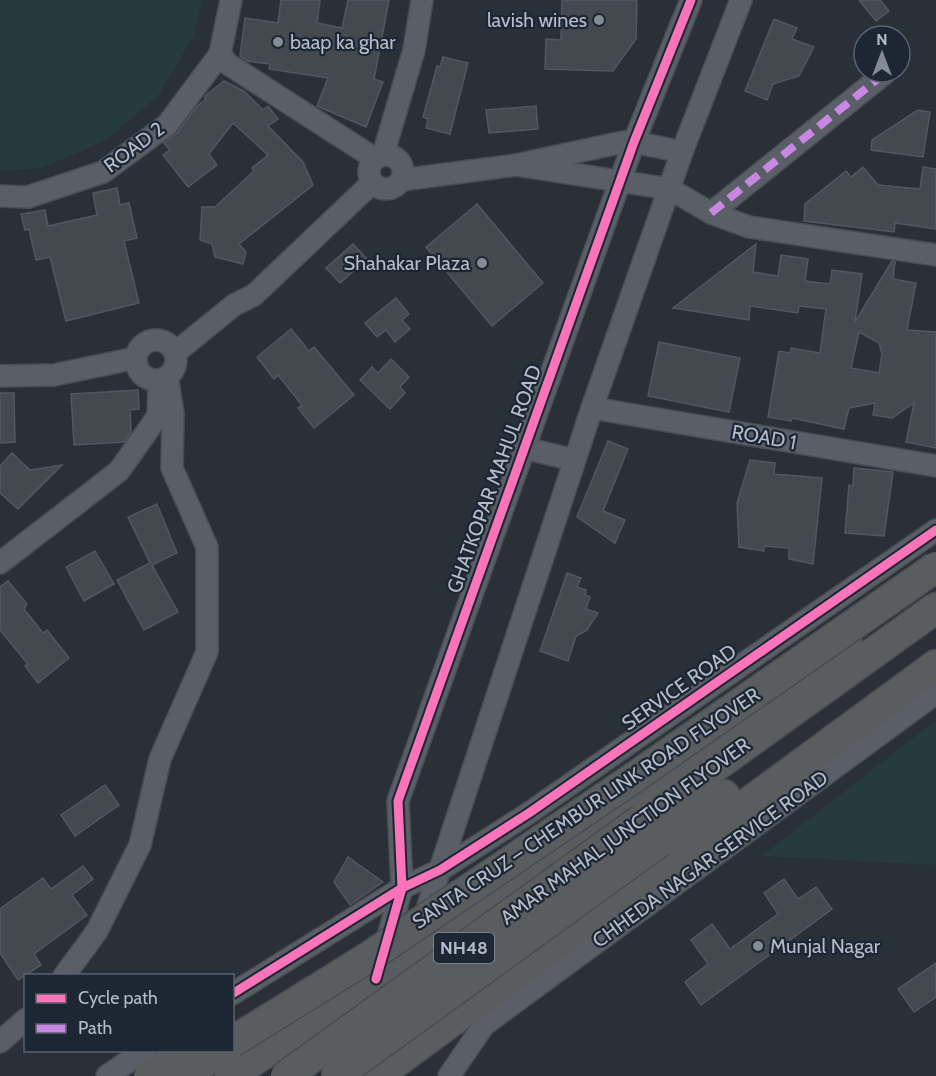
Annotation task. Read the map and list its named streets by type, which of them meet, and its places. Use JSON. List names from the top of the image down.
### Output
{
  "streets": {
    "highway": ["SANTA CRUZ – CHEMBUR LINK ROAD FLYOVER", "AMAR MAHAL JUNCTION FLYOVER", "NH48"],
    "street": [
      "ROAD 2",
      "ROAD 1",
      "GHATKOPAR MAHUL ROAD",
      "SERVICE ROAD",
      "CHHEDA NAGAR SERVICE ROAD"
    ]
  },
  "crossings": [
    ["GHATKOPAR MAHUL ROAD", "SERVICE ROAD"]
  ],
  "places": [
    "lavish wines",
    "baap ka ghar",
    "Shahakar Plaza",
    "Munjal Nagar"
  ],
  "legend": ["Cycle path", "Path"],
  "north": "top"
}
